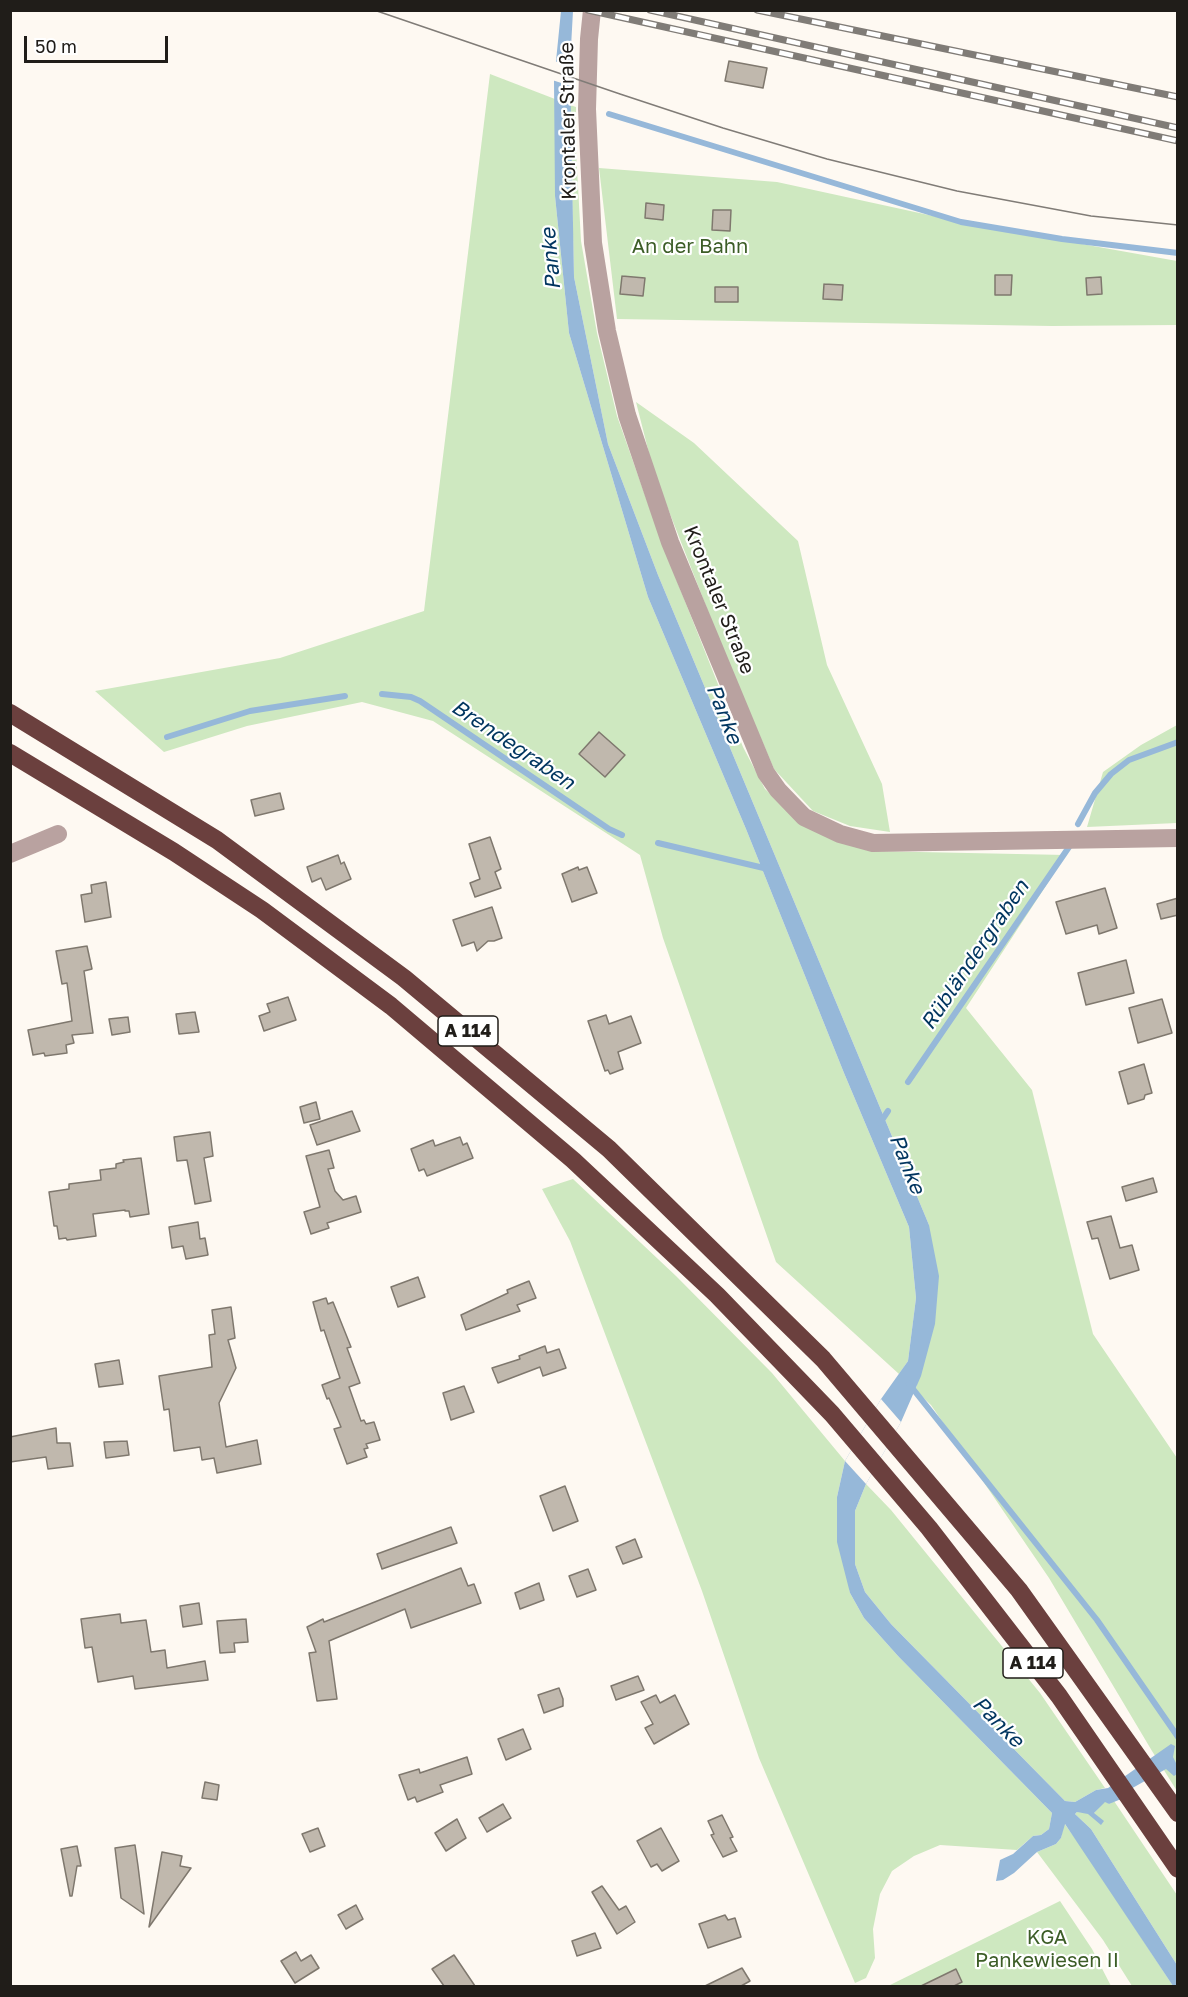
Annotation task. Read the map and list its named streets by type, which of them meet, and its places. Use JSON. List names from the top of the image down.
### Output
{
  "streets": {
    "highway": ["A 114"],
    "street": ["Krontaler Straße"]
  },
  "water": ["Panke", "Brendegraben", "Rübländergraben"],
  "parks": ["An der Bahn", "KGA Pankewiesen II"],
  "scale_bar": "50 m"
}
